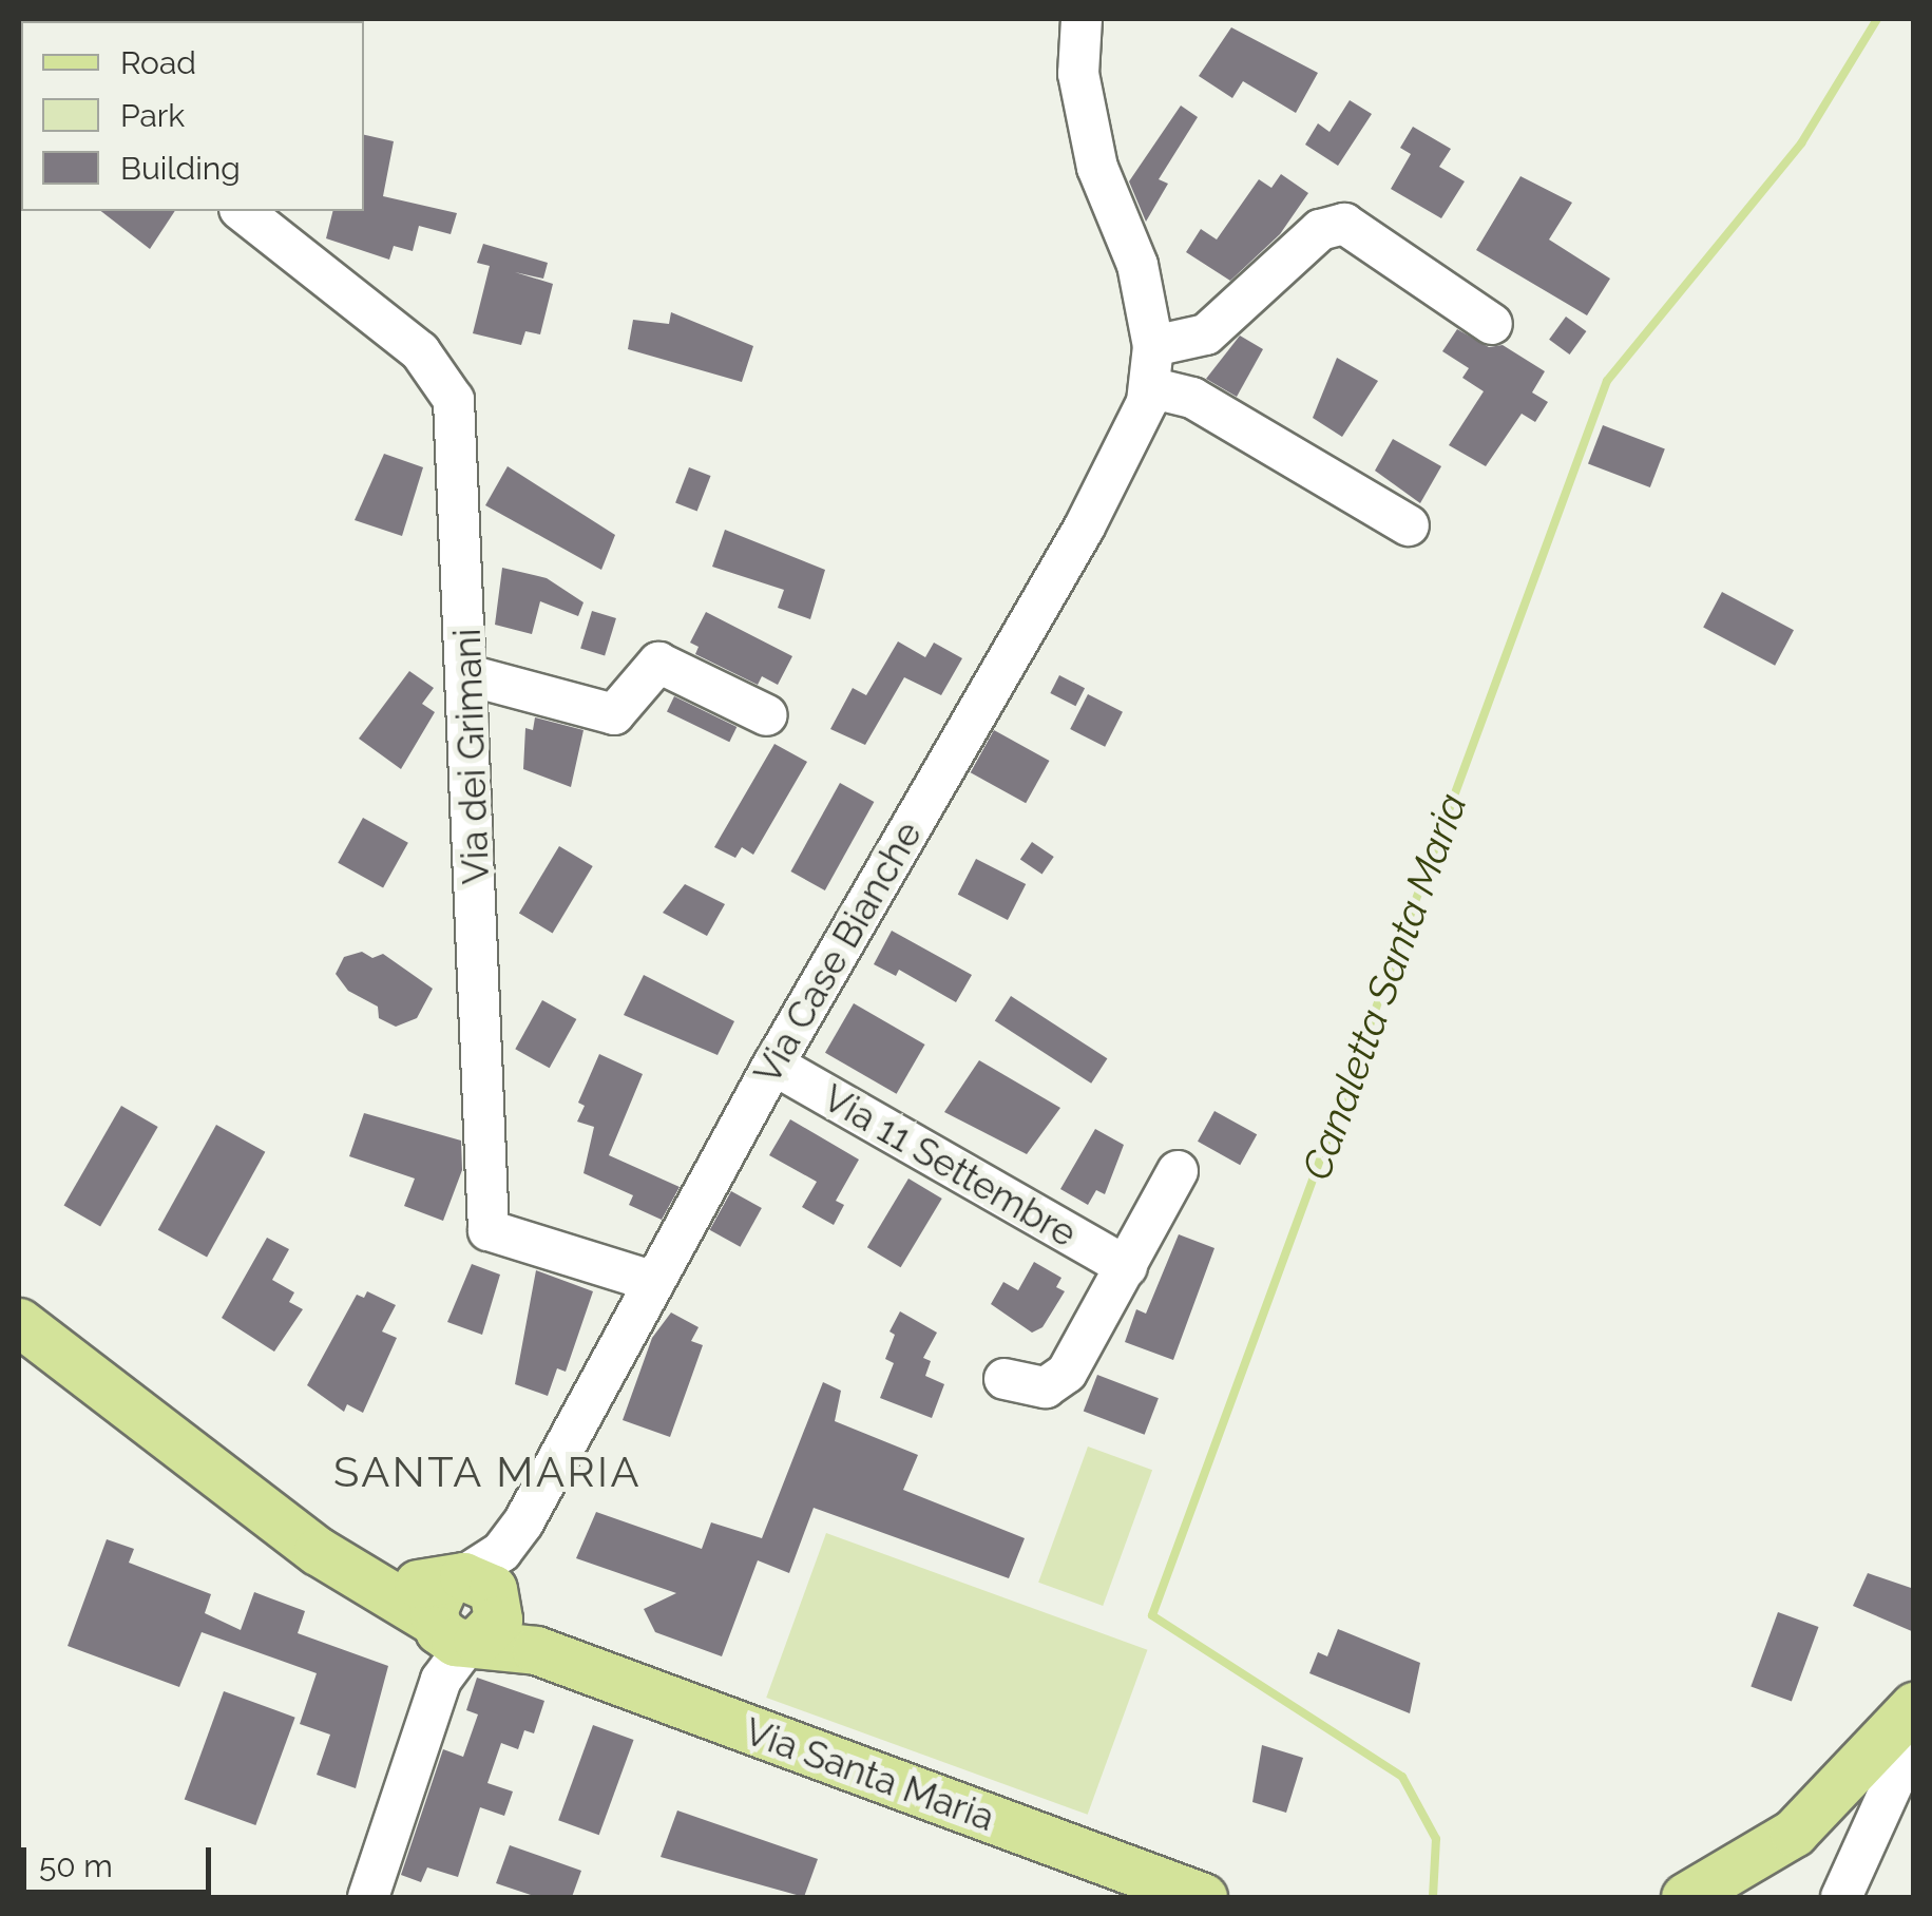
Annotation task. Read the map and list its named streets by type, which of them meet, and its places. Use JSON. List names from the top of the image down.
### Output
{
  "streets": {
    "main road": ["Via Santa Maria"],
    "street": ["Via dei Grimani", "Via Case Bianche", "Via 11 Settembre"]
  },
  "crossings": [
    ["Via dei Grimani", "Via Case Bianche"],
    ["Via Case Bianche", "Via 11 Settembre"],
    ["Via Case Bianche", "Via Santa Maria"]
  ],
  "districts": ["SANTA MARIA"],
  "water": ["Canaletta Santa Maria"],
  "legend": ["Road", "Park", "Building"],
  "scale_bar": "50 m"
}
